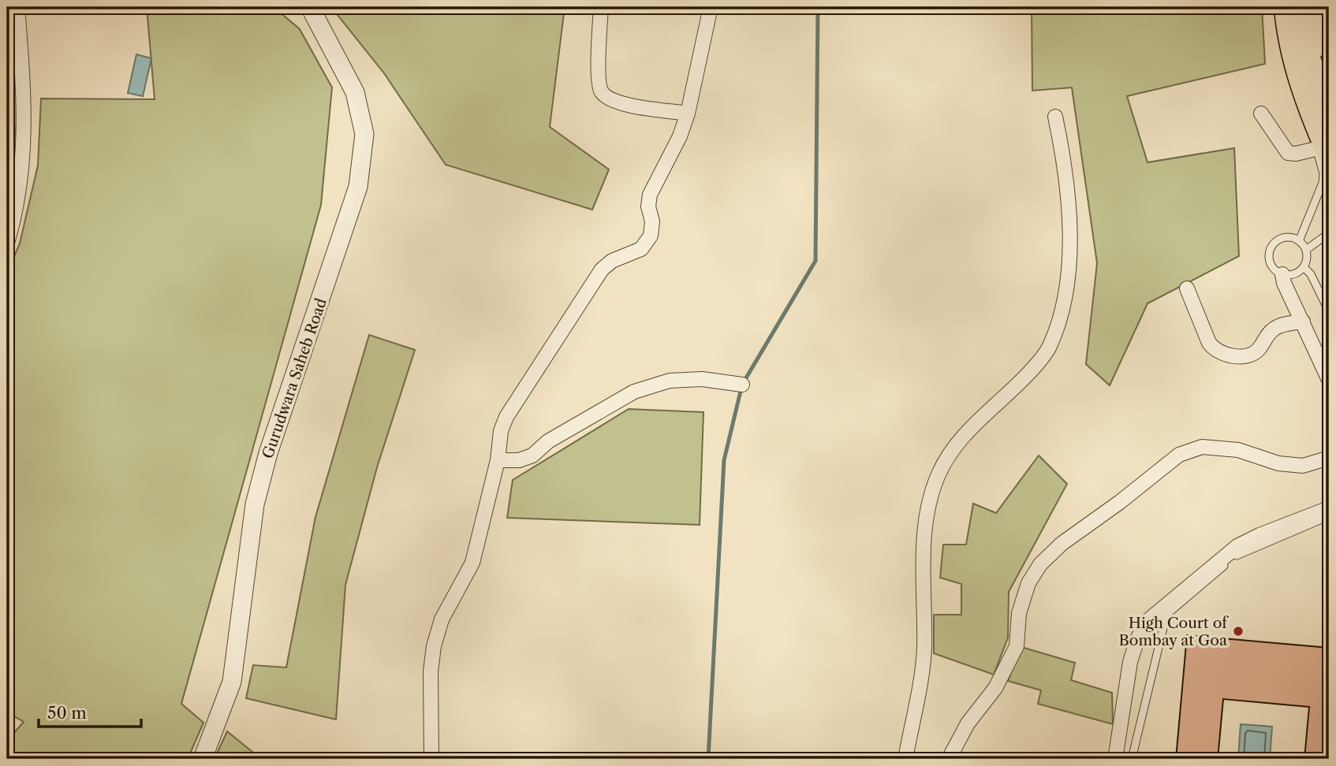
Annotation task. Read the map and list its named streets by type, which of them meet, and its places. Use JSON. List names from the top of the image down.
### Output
{
  "streets": {
    "street": ["Gurudwara Saheb Road"]
  },
  "places": ["High Court of Bombay at Goa"],
  "scale_bar": "50 m"
}
